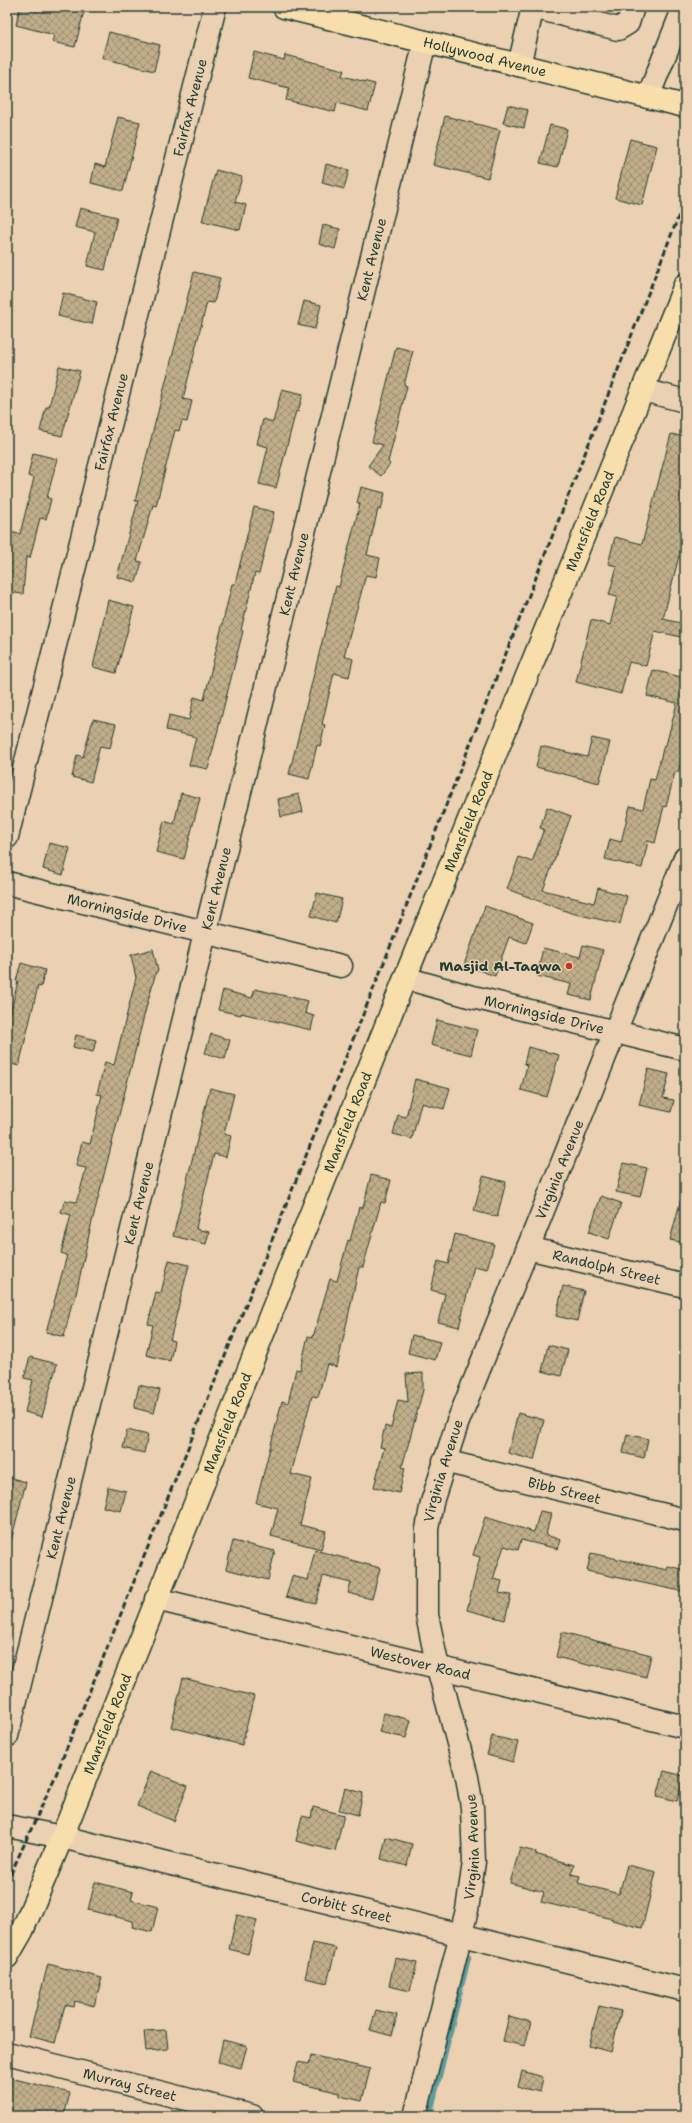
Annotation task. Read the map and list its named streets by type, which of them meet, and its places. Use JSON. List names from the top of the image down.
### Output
{
  "streets": {
    "main road": ["Hollywood Avenue", "Mansfield Road"],
    "street": [
      "Fairfax Avenue",
      "Kent Avenue",
      "Morningside Drive",
      "Virginia Avenue",
      "Randolph Street",
      "Bibb Street",
      "Westover Road",
      "Corbitt Street",
      "Murray Street"
    ]
  },
  "crossings": [
    ["Hollywood Avenue", "Kent Avenue"],
    ["Kent Avenue", "Morningside Drive"],
    ["Mansfield Road", "Morningside Drive"],
    ["Mansfield Road", "Westover Road"],
    ["Mansfield Road", "Corbitt Street"],
    ["Morningside Drive", "Virginia Avenue"],
    ["Virginia Avenue", "Randolph Street"],
    ["Virginia Avenue", "Bibb Street"],
    ["Virginia Avenue", "Westover Road"],
    ["Virginia Avenue", "Corbitt Street"]
  ],
  "places": ["Masjid Al-Taqwa"]
}
